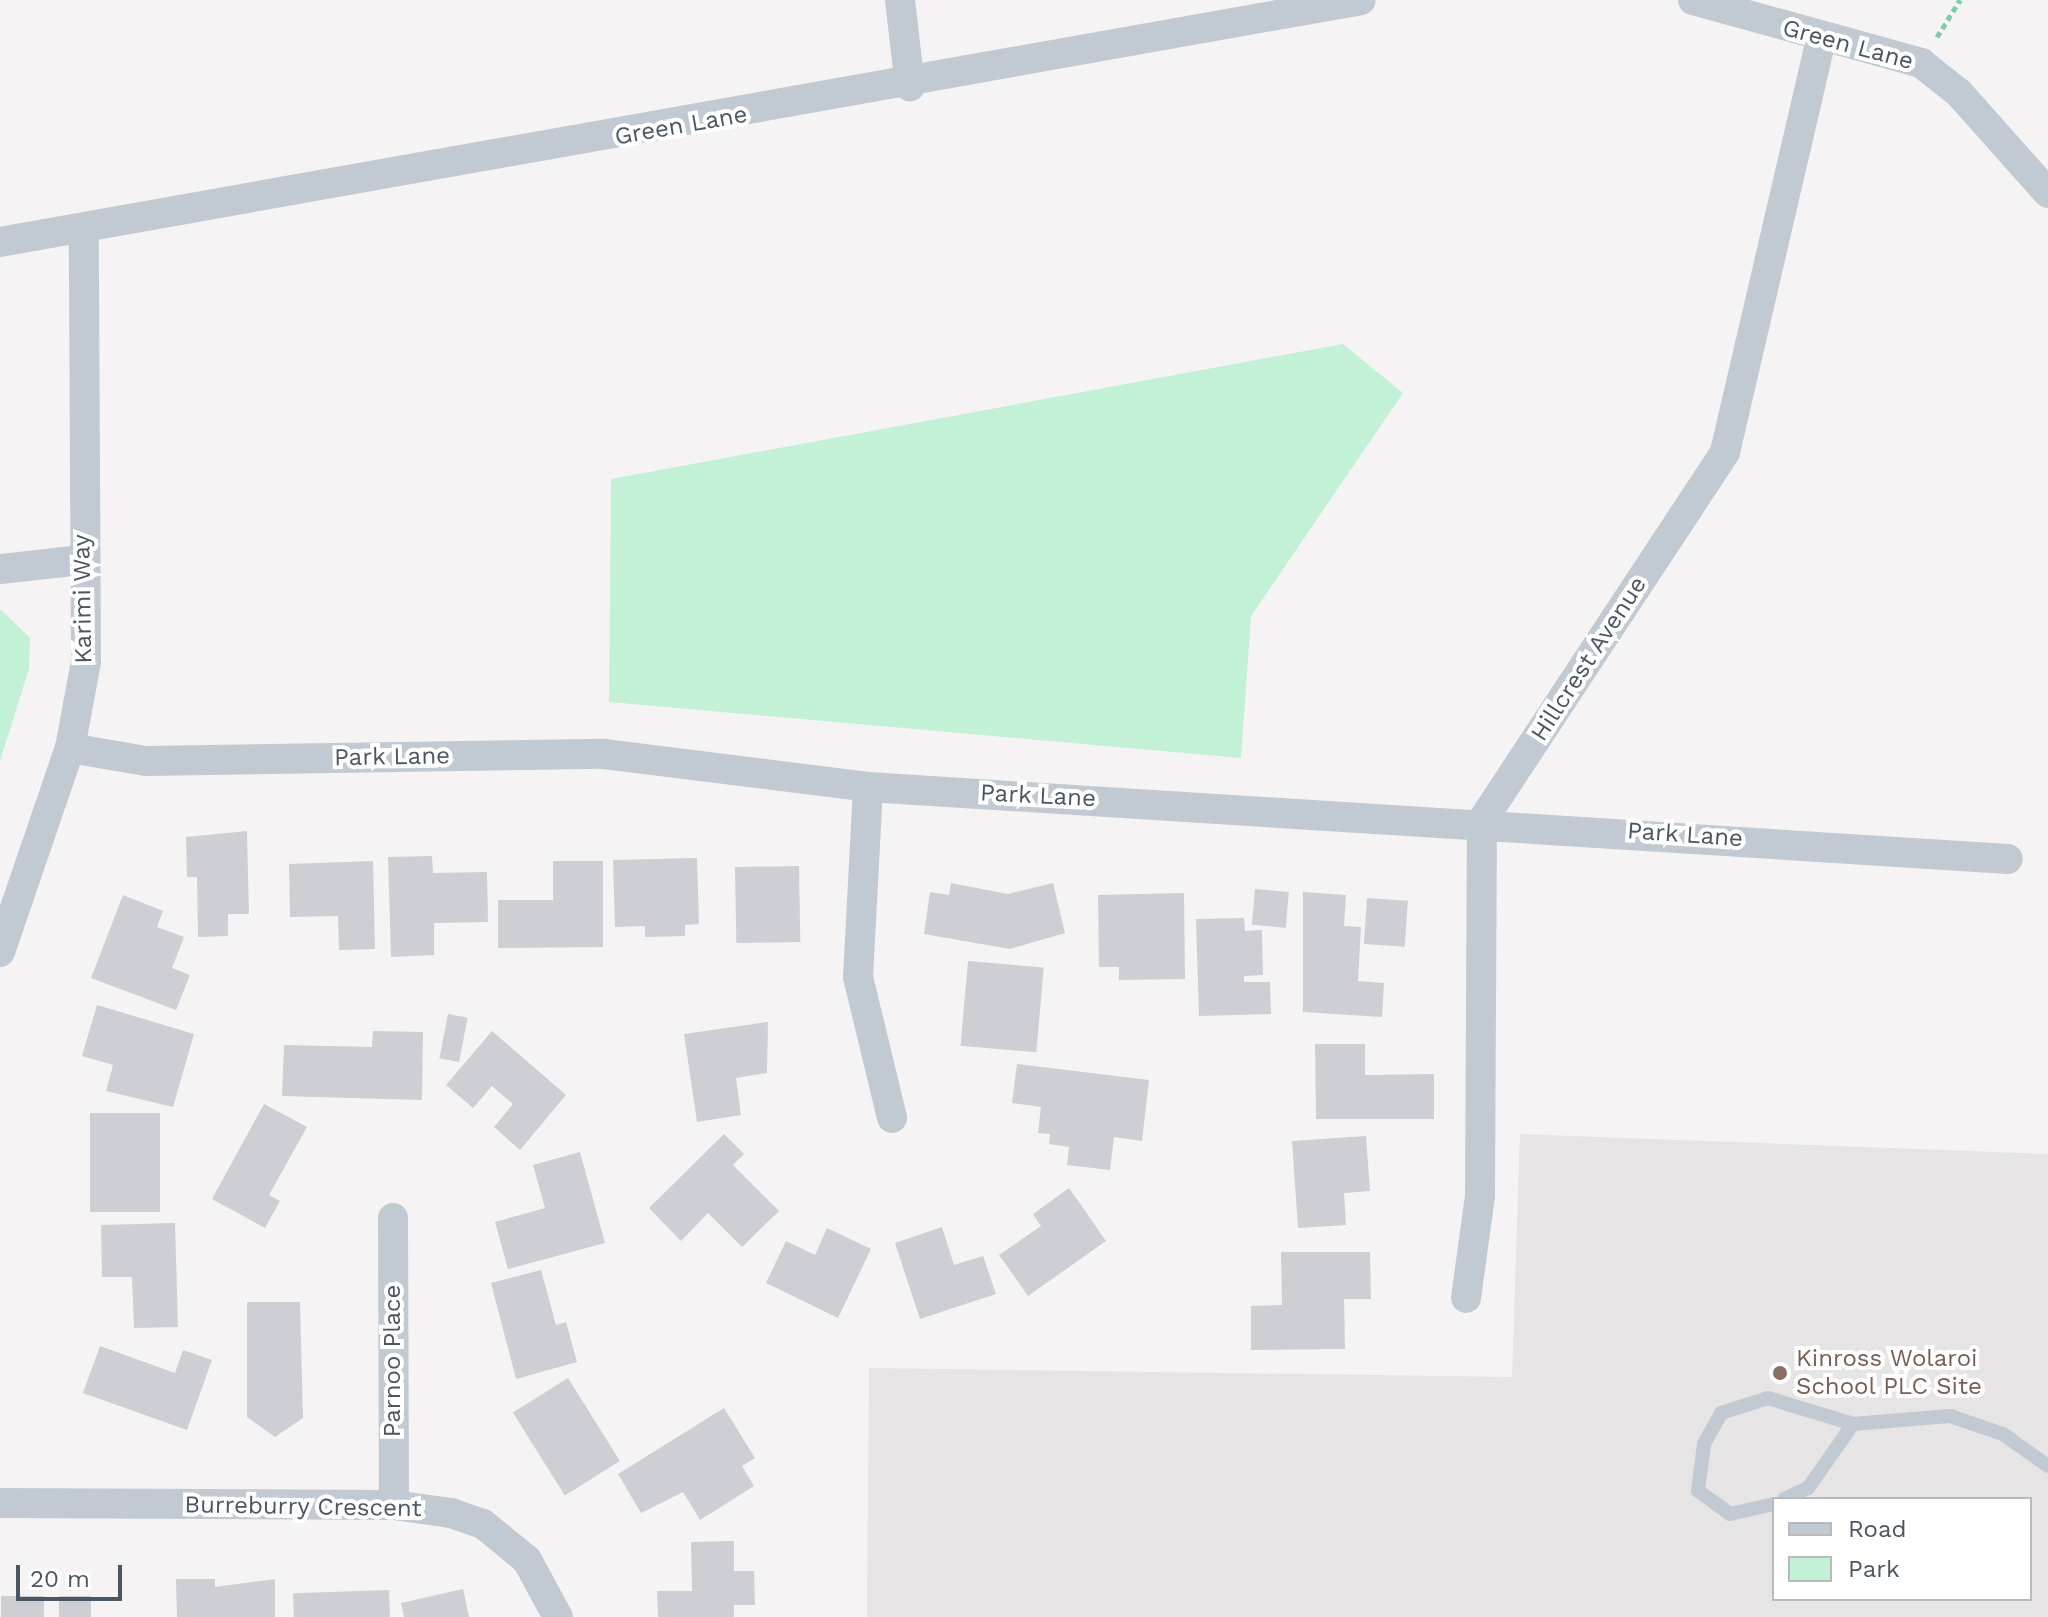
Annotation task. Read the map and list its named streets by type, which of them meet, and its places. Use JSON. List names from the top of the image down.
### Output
{
  "streets": {
    "street": [
      "Green Lane",
      "Karimi Way",
      "Hillcrest Avenue",
      "Park Lane",
      "Parnoo Place",
      "Burreburry Crescent"
    ]
  },
  "crossings": [
    ["Green Lane", "Karimi Way"],
    ["Green Lane", "Hillcrest Avenue"],
    ["Karimi Way", "Park Lane"],
    ["Hillcrest Avenue", "Park Lane"],
    ["Parnoo Place", "Burreburry Crescent"]
  ],
  "places": ["Kinross Wolaroi School PLC Site"],
  "legend": ["Road", "Park"],
  "scale_bar": "20 m"
}
